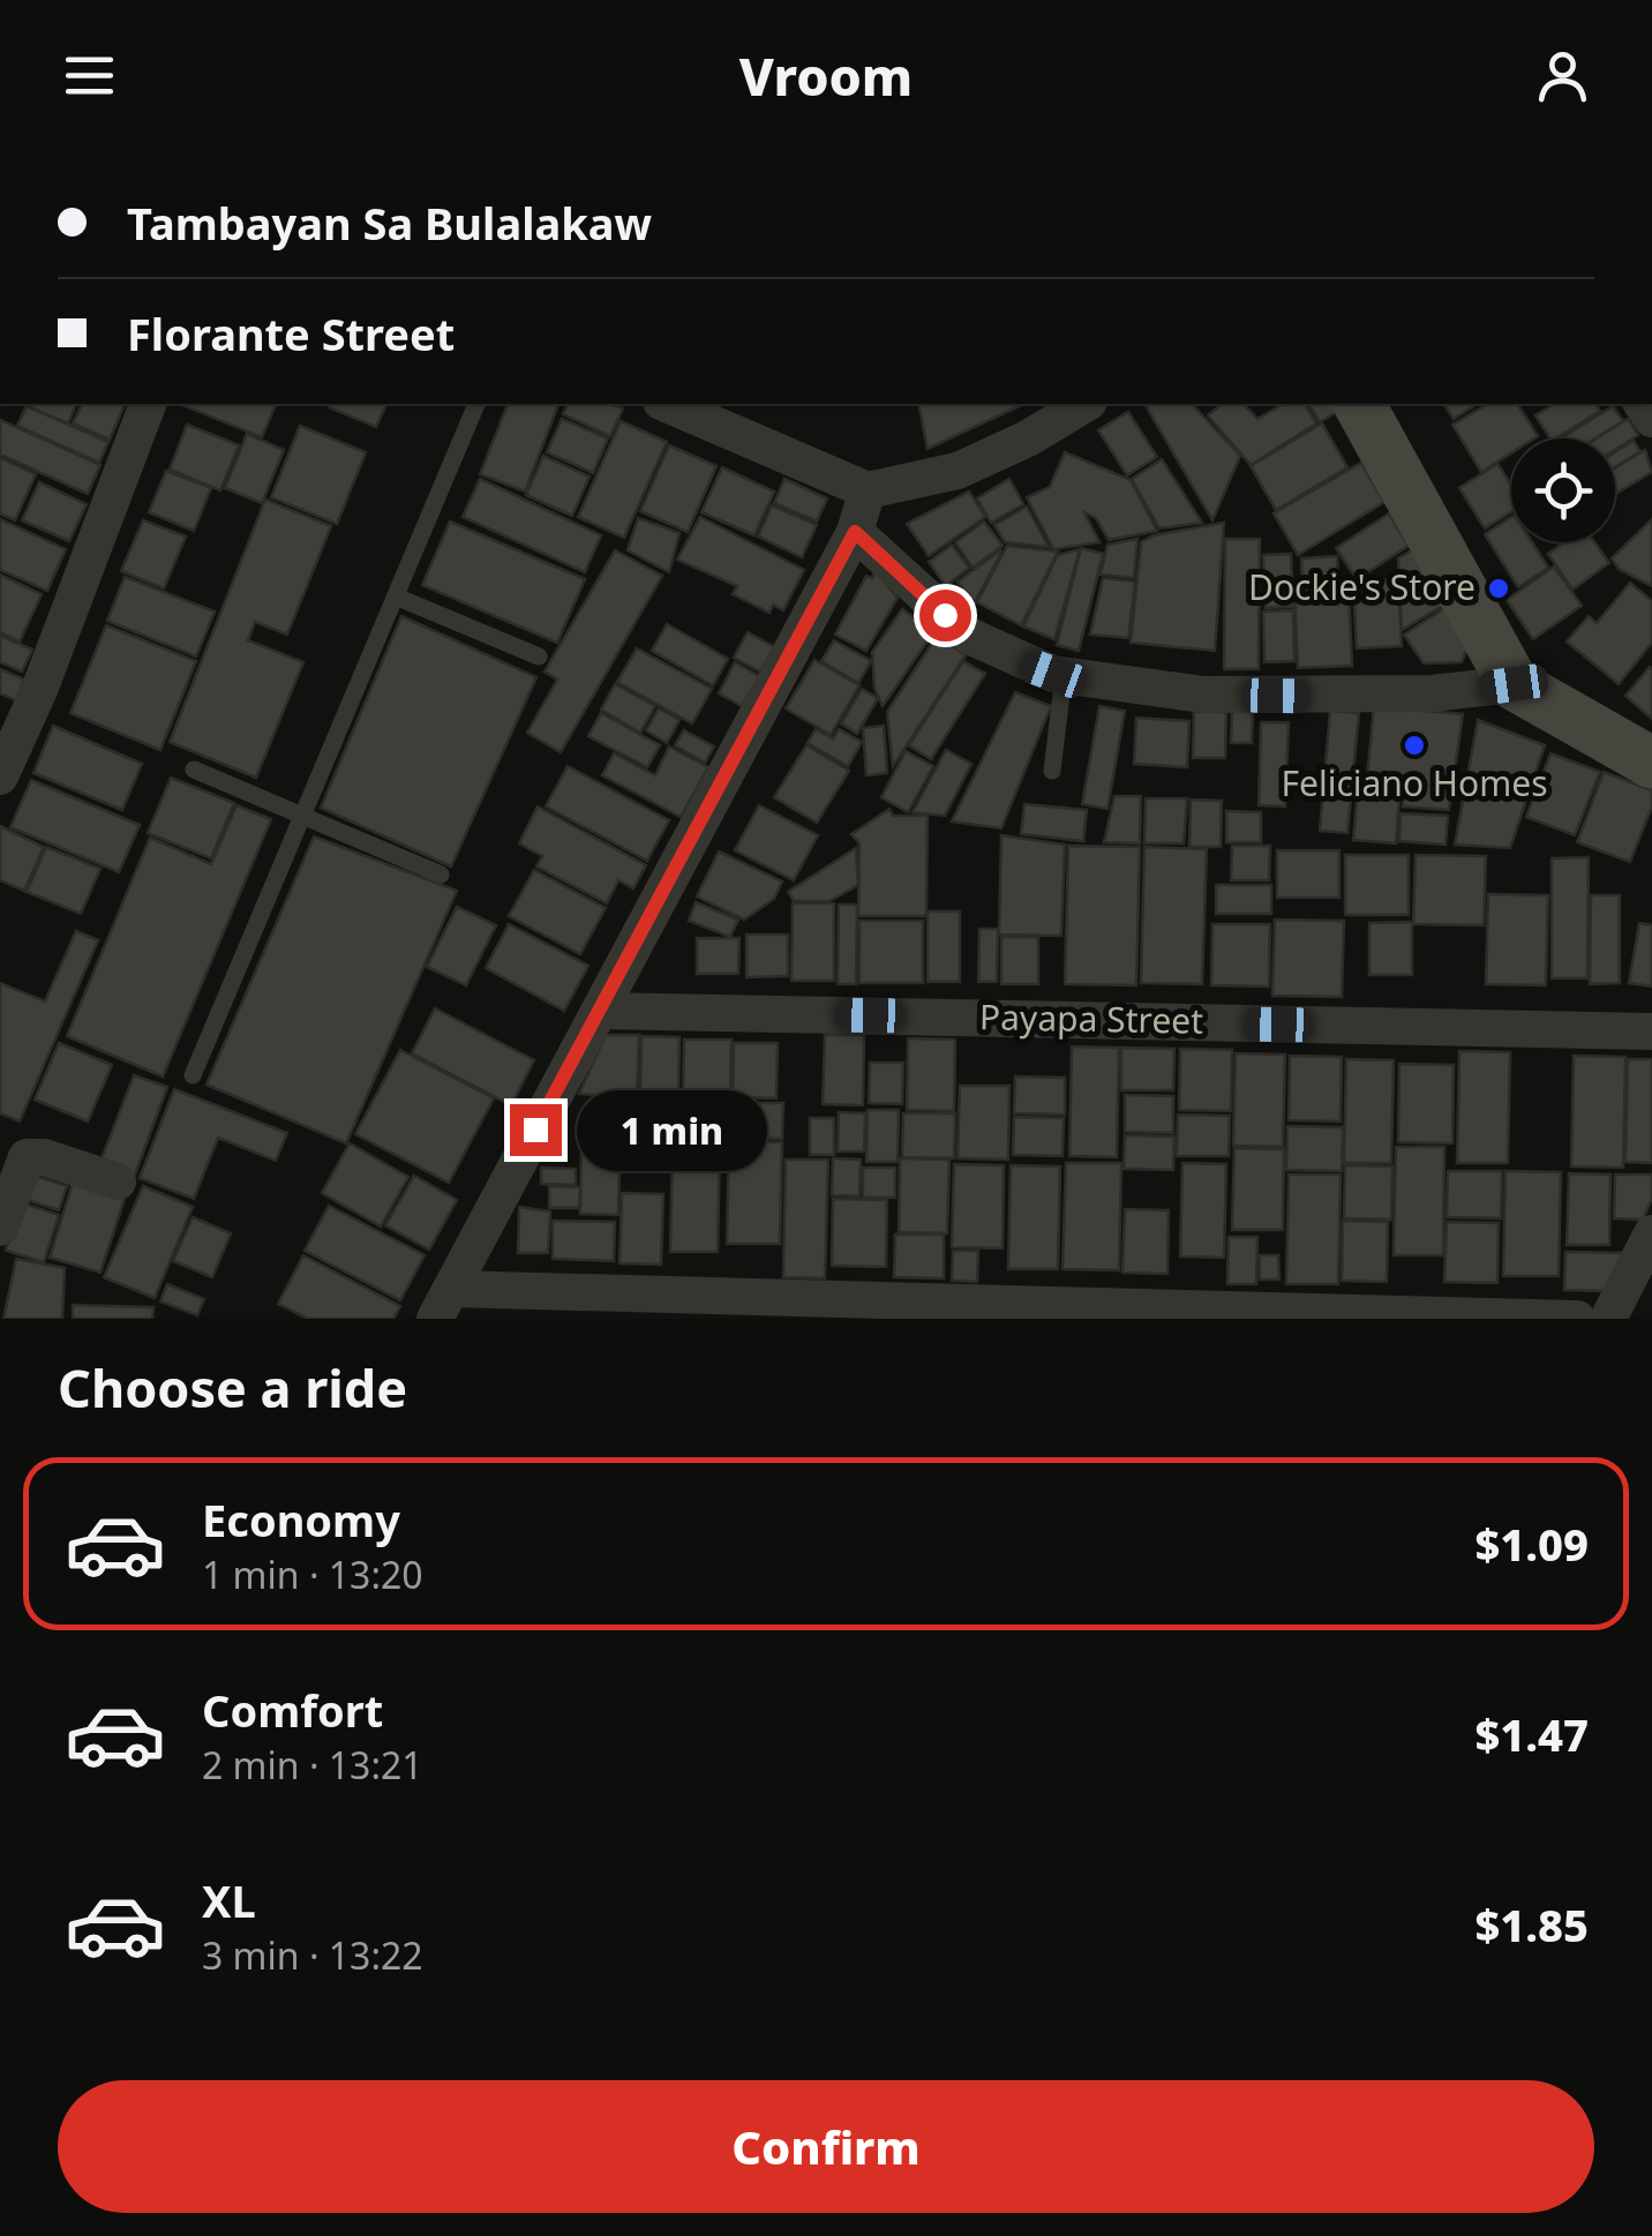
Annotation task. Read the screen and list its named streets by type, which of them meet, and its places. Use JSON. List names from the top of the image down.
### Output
{
  "streets": {
    "street": ["Payapa Street"]
  },
  "places": ["Dockie's Store", "Feliciano Homes"],
  "page": {
    "header": "Vroom",
    "banner": ["Tambayan Sa Bulalakaw", "Florante Street"],
    "bubble": "1 min",
    "heading": "Choose a ride",
    "list": [
      {
        "name": "Economy",
        "note": "1 min · 13:20",
        "value": "$1.09"
      },
      {
        "name": "Comfort",
        "note": "2 min · 13:21",
        "value": "$1.47"
      },
      {
        "name": "XL",
        "note": "3 min · 13:22",
        "value": "$1.85"
      }
    ],
    "buttons": "Confirm"
  }
}
